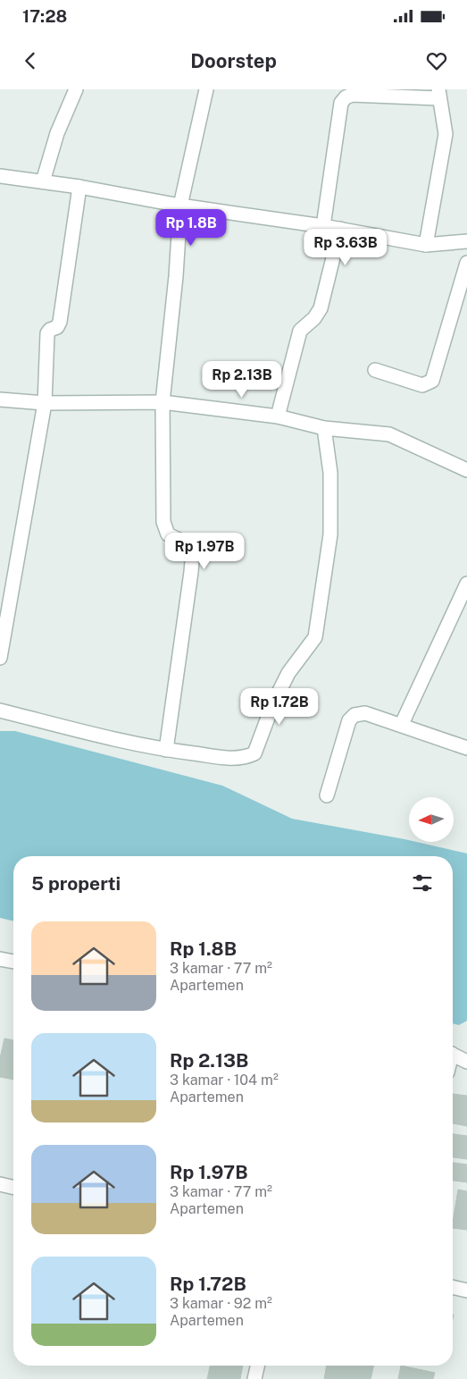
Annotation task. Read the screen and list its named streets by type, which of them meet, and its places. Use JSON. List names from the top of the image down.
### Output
{
  "north": "left",
  "page": {
    "status": "17:28",
    "header": "Doorstep",
    "price": [
      "Rp 1.8B",
      "Rp 3.63B",
      "Rp 2.13B",
      "Rp 1.97B",
      "Rp 1.72B"
    ],
    "heading": "5 properti",
    "list": [
      {
        "name": "Rp 1.8B",
        "note": "3 kamar · 77 m² · Apartemen"
      },
      {
        "name": "Rp 2.13B",
        "note": "3 kamar · 104 m² · Apartemen"
      },
      {
        "name": "Rp 1.97B",
        "note": "3 kamar · 77 m² · Apartemen"
      },
      {
        "name": "Rp 1.72B",
        "note": "3 kamar · 92 m² · Apartemen"
      }
    ]
  }
}
